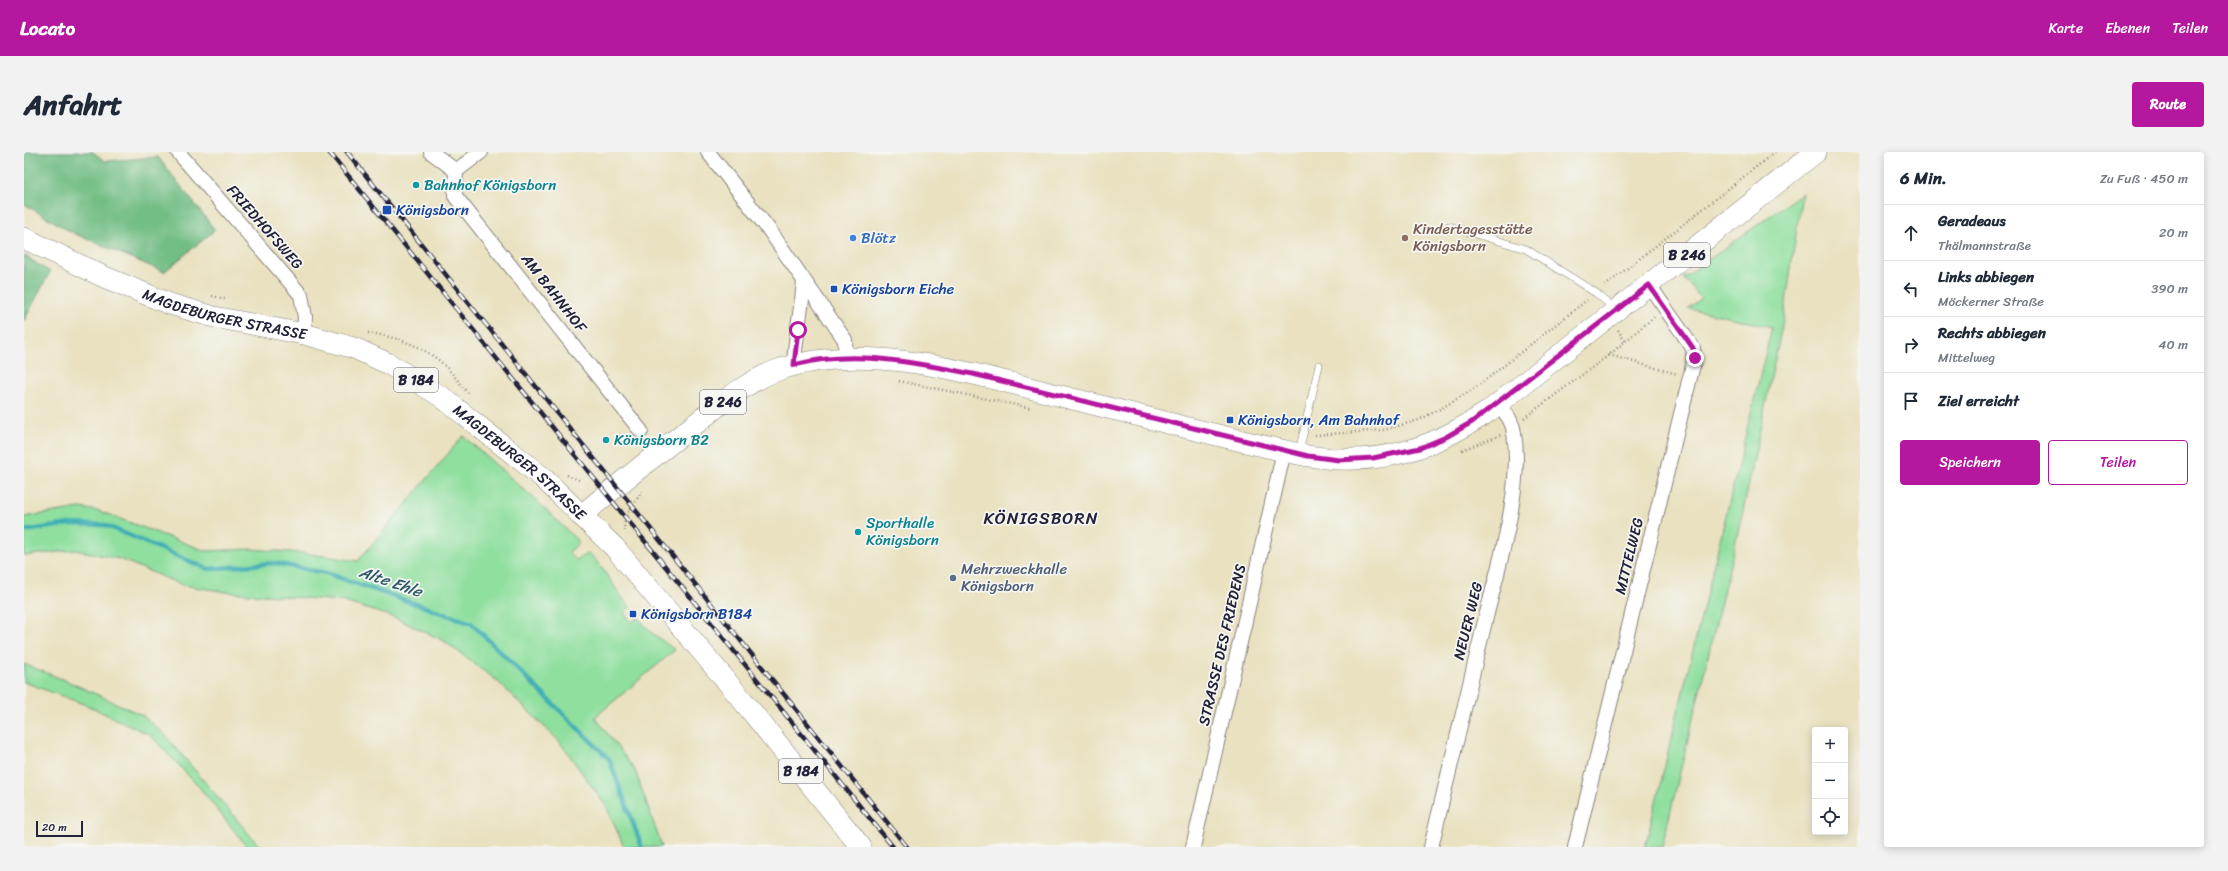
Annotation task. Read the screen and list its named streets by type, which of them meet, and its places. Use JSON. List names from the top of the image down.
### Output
{
  "streets": {
    "main road": ["B 246", "MAGDEBURGER STRASSE", "B 184"],
    "street": [
      "FRIEDHOFSWEG",
      "AM BAHNHOF",
      "MITTELWEG",
      "NEUER WEG",
      "STRASSE DES FRIEDENS"
    ]
  },
  "crossings": [
    ["FRIEDHOFSWEG", "MAGDEBURGER STRASSE"],
    ["B 246", "MAGDEBURGER STRASSE"],
    ["B 246", "MITTELWEG"],
    ["B 246", "NEUER WEG"],
    ["B 246", "STRASSE DES FRIEDENS"]
  ],
  "districts": ["KÖNIGSBORN"],
  "water": ["Alte Ehle"],
  "places": {
    "other": [
      "Bahnhof Königsborn",
      "Blötz",
      "Kindertagesstätte Königsborn",
      "Königsborn B2",
      "Sporthalle Königsborn",
      "Mehrzweckhalle Königsborn"
    ],
    "transit": [
      "Königsborn",
      "Königsborn Eiche",
      "Königsborn, Am Bahnhof",
      "Königsborn B184"
    ]
  },
  "scale_bar": "20 m",
  "page": {
    "header": "Locato",
    "nav": ["Karte", "Ebenen", "Teilen"],
    "title": "Anfahrt",
    "buttons": [
      "Route",
      ["Speichern", "Teilen"]
    ],
    "heading": ["6 Min.", "Zu Fuß · 450 m"],
    "list": [
      ["Geradeaus", "Thälmannstraße", "20 m"],
      ["Links abbiegen", "Möckerner Straße", "390 m"],
      ["Rechts abbiegen", "Mittelweg", "40 m"],
      "Ziel erreicht"
    ],
    "map_buttons": ["+", "−"],
    "scale": "20 m"
  }
}
